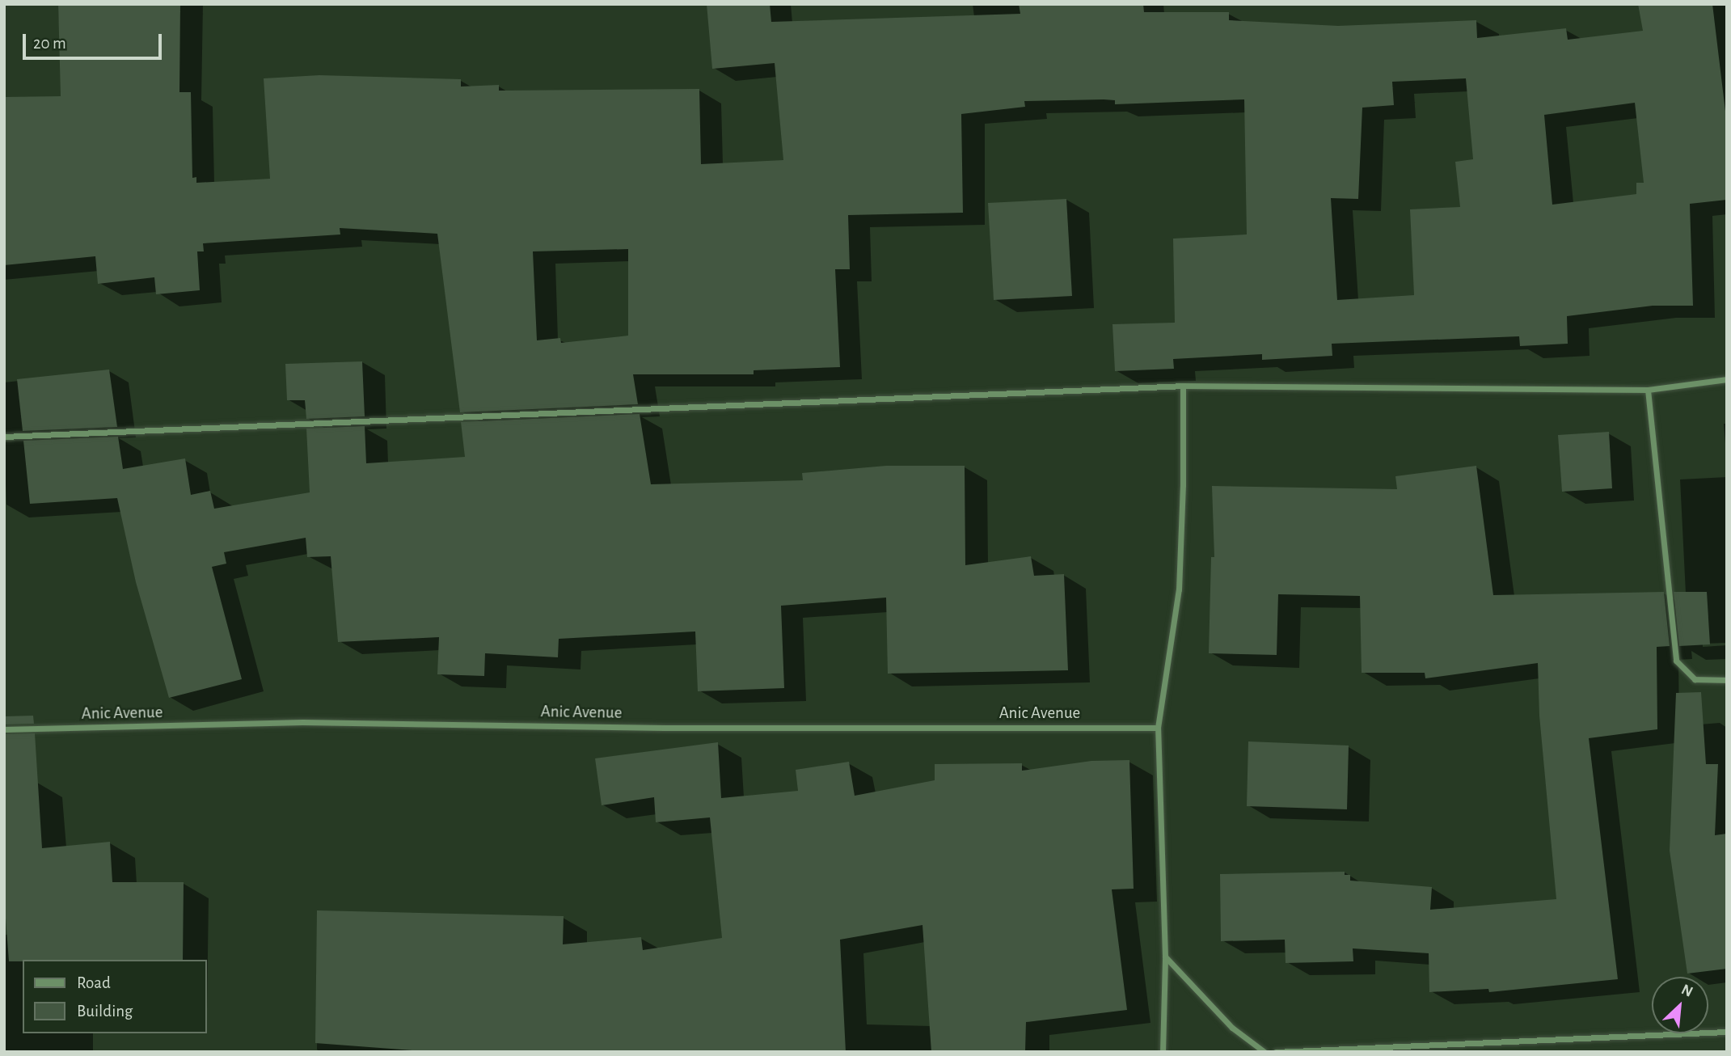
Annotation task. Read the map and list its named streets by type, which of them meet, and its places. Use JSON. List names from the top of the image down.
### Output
{
  "streets": {
    "street": ["Anic Avenue"]
  },
  "legend": ["Road", "Building"],
  "scale_bar": "20 m",
  "north": "top right"
}
